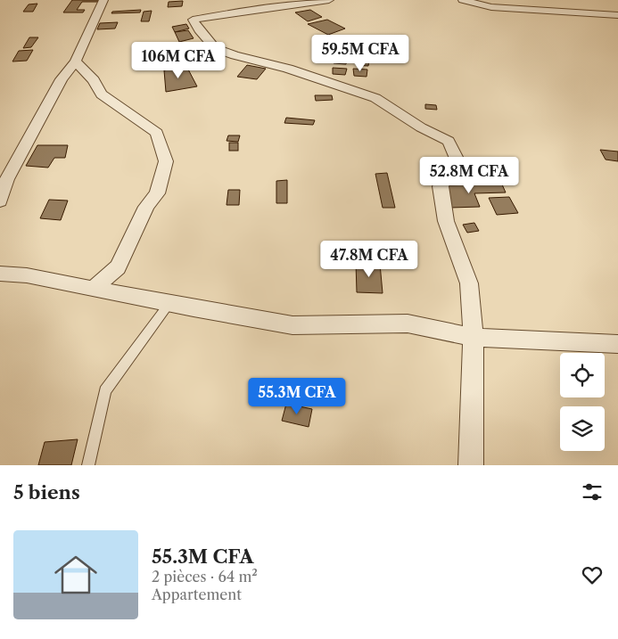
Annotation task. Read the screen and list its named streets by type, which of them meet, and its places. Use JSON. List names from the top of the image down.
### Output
{
  "page": {
    "price": [
      "59.5M CFA",
      "106M CFA",
      "52.8M CFA",
      "47.8M CFA",
      "55.3M CFA"
    ],
    "heading": "5 biens",
    "list": [
      {
        "name": "55.3M CFA",
        "note": "2 pièces · 64 m² · Appartement"
      }
    ]
  }
}
